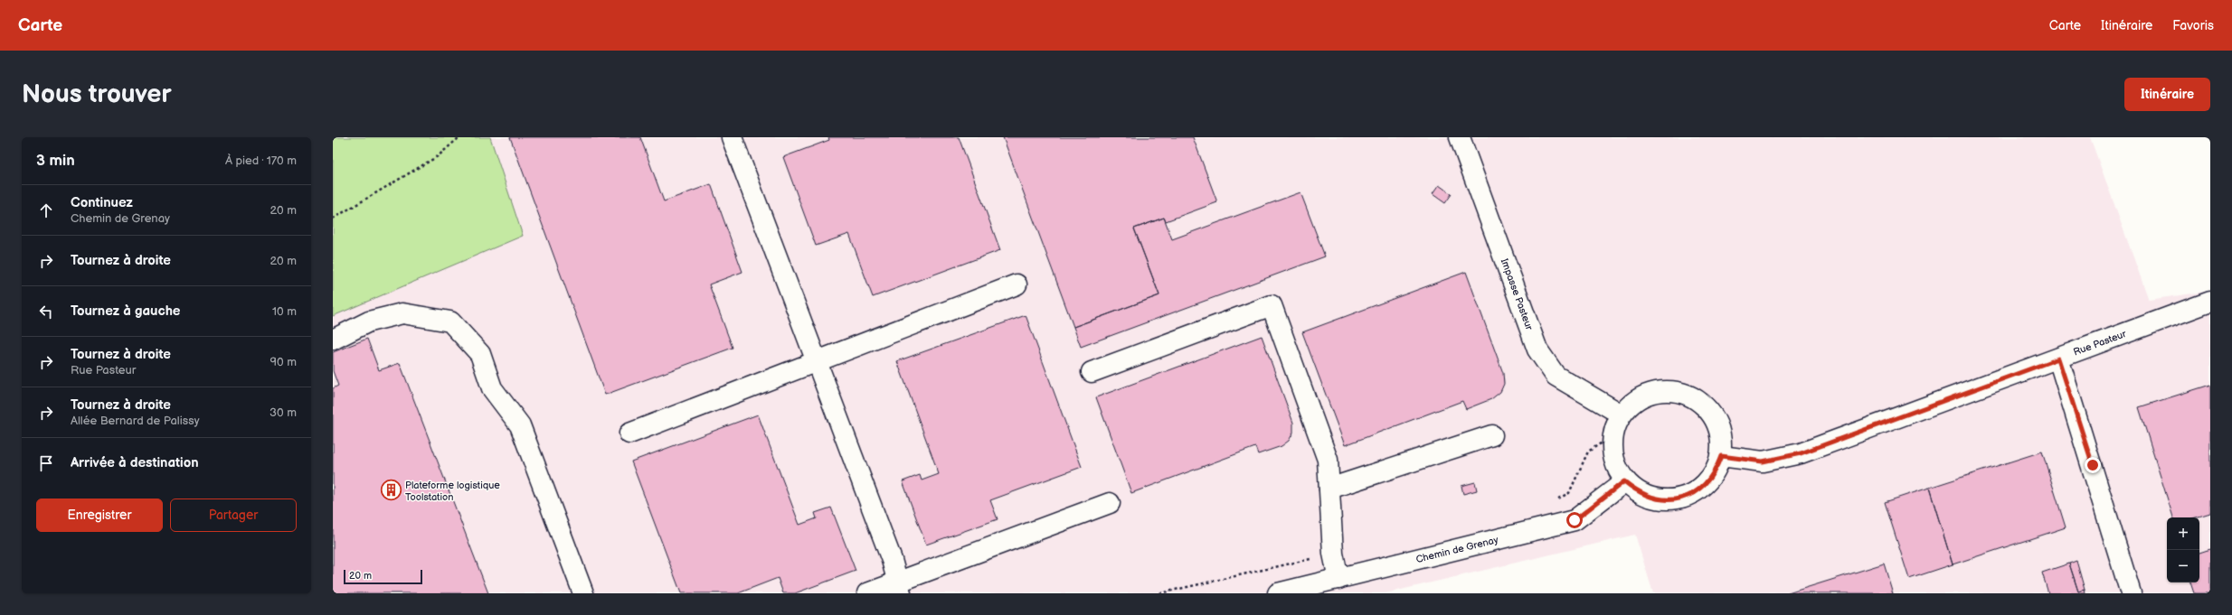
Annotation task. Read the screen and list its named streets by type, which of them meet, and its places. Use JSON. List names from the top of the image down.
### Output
{
  "streets": {
    "street": ["Impasse Pasteur", "Rue Pasteur", "Chemin de Grenay"]
  },
  "crossings": [
    ["Impasse Pasteur", "Rue Pasteur"],
    ["Impasse Pasteur", "Chemin de Grenay"],
    ["Rue Pasteur", "Chemin de Grenay"]
  ],
  "places": {
    "building": ["Plateforme logistique Toolstation"]
  },
  "scale_bar": "20 m",
  "page": {
    "header": "Carte",
    "nav": ["Carte", "Itinéraire", "Favoris"],
    "buttons": [
      "Itinéraire",
      ["Enregistrer", "Partager"]
    ],
    "title": "Nous trouver",
    "heading": ["3 min", "À pied · 170 m"],
    "list": [
      ["Continuez", "Chemin de Grenay", "20 m"],
      ["Tournez à droite", "20 m"],
      ["Tournez à gauche", "10 m"],
      ["Tournez à droite", "Rue Pasteur", "90 m"],
      ["Tournez à droite", "Allée Bernard de Palissy", "30 m"],
      "Arrivée à destination"
    ],
    "map_buttons": ["+", "−"],
    "scale": "20 m"
  }
}
